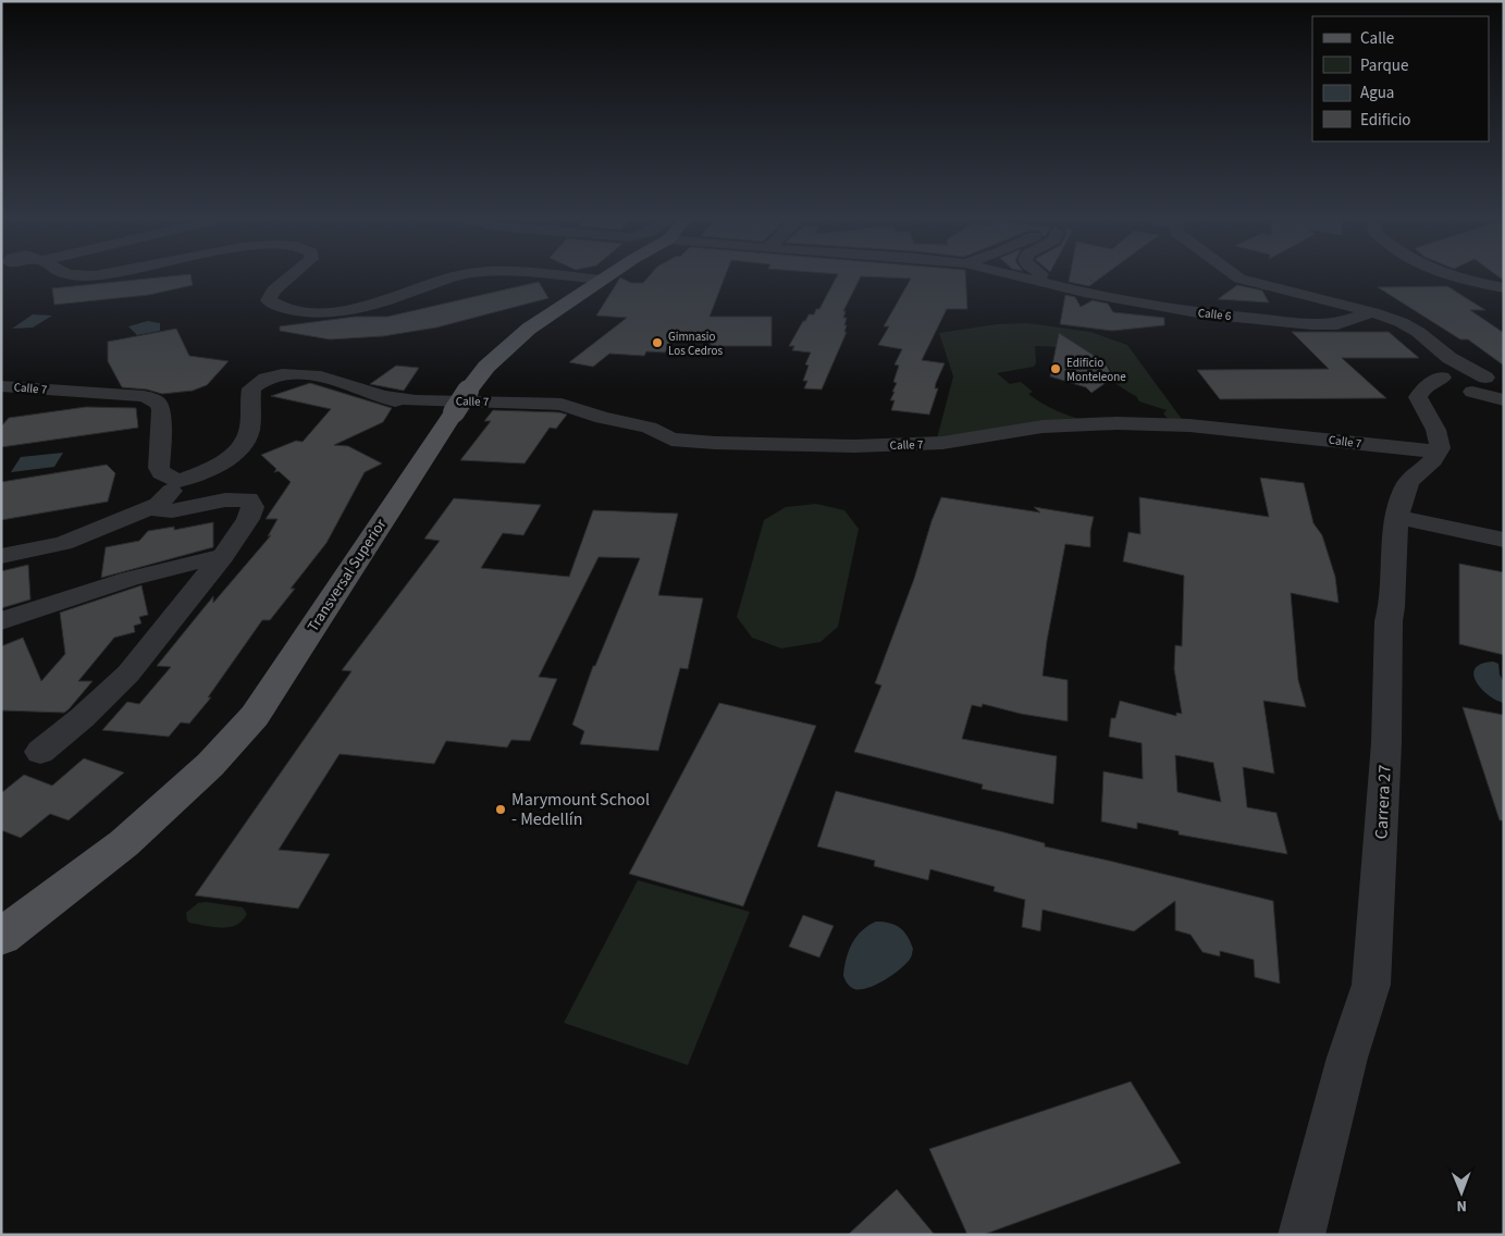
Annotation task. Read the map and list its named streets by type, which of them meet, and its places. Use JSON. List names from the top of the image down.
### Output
{
  "streets": {
    "main road": ["Transversal Superior"],
    "street": ["Calle 6", "Calle 7", "Carrera 27"]
  },
  "crossings": [
    ["Calle 7", "Transversal Superior"],
    ["Calle 7", "Carrera 27"]
  ],
  "places": ["Gimnasio Los Cedros", "Edificio Monteleone", "Marymount School - Medellín"],
  "legend": [
    "Calle",
    "Parque",
    "Agua",
    "Edificio"
  ],
  "north": "bottom"
}
